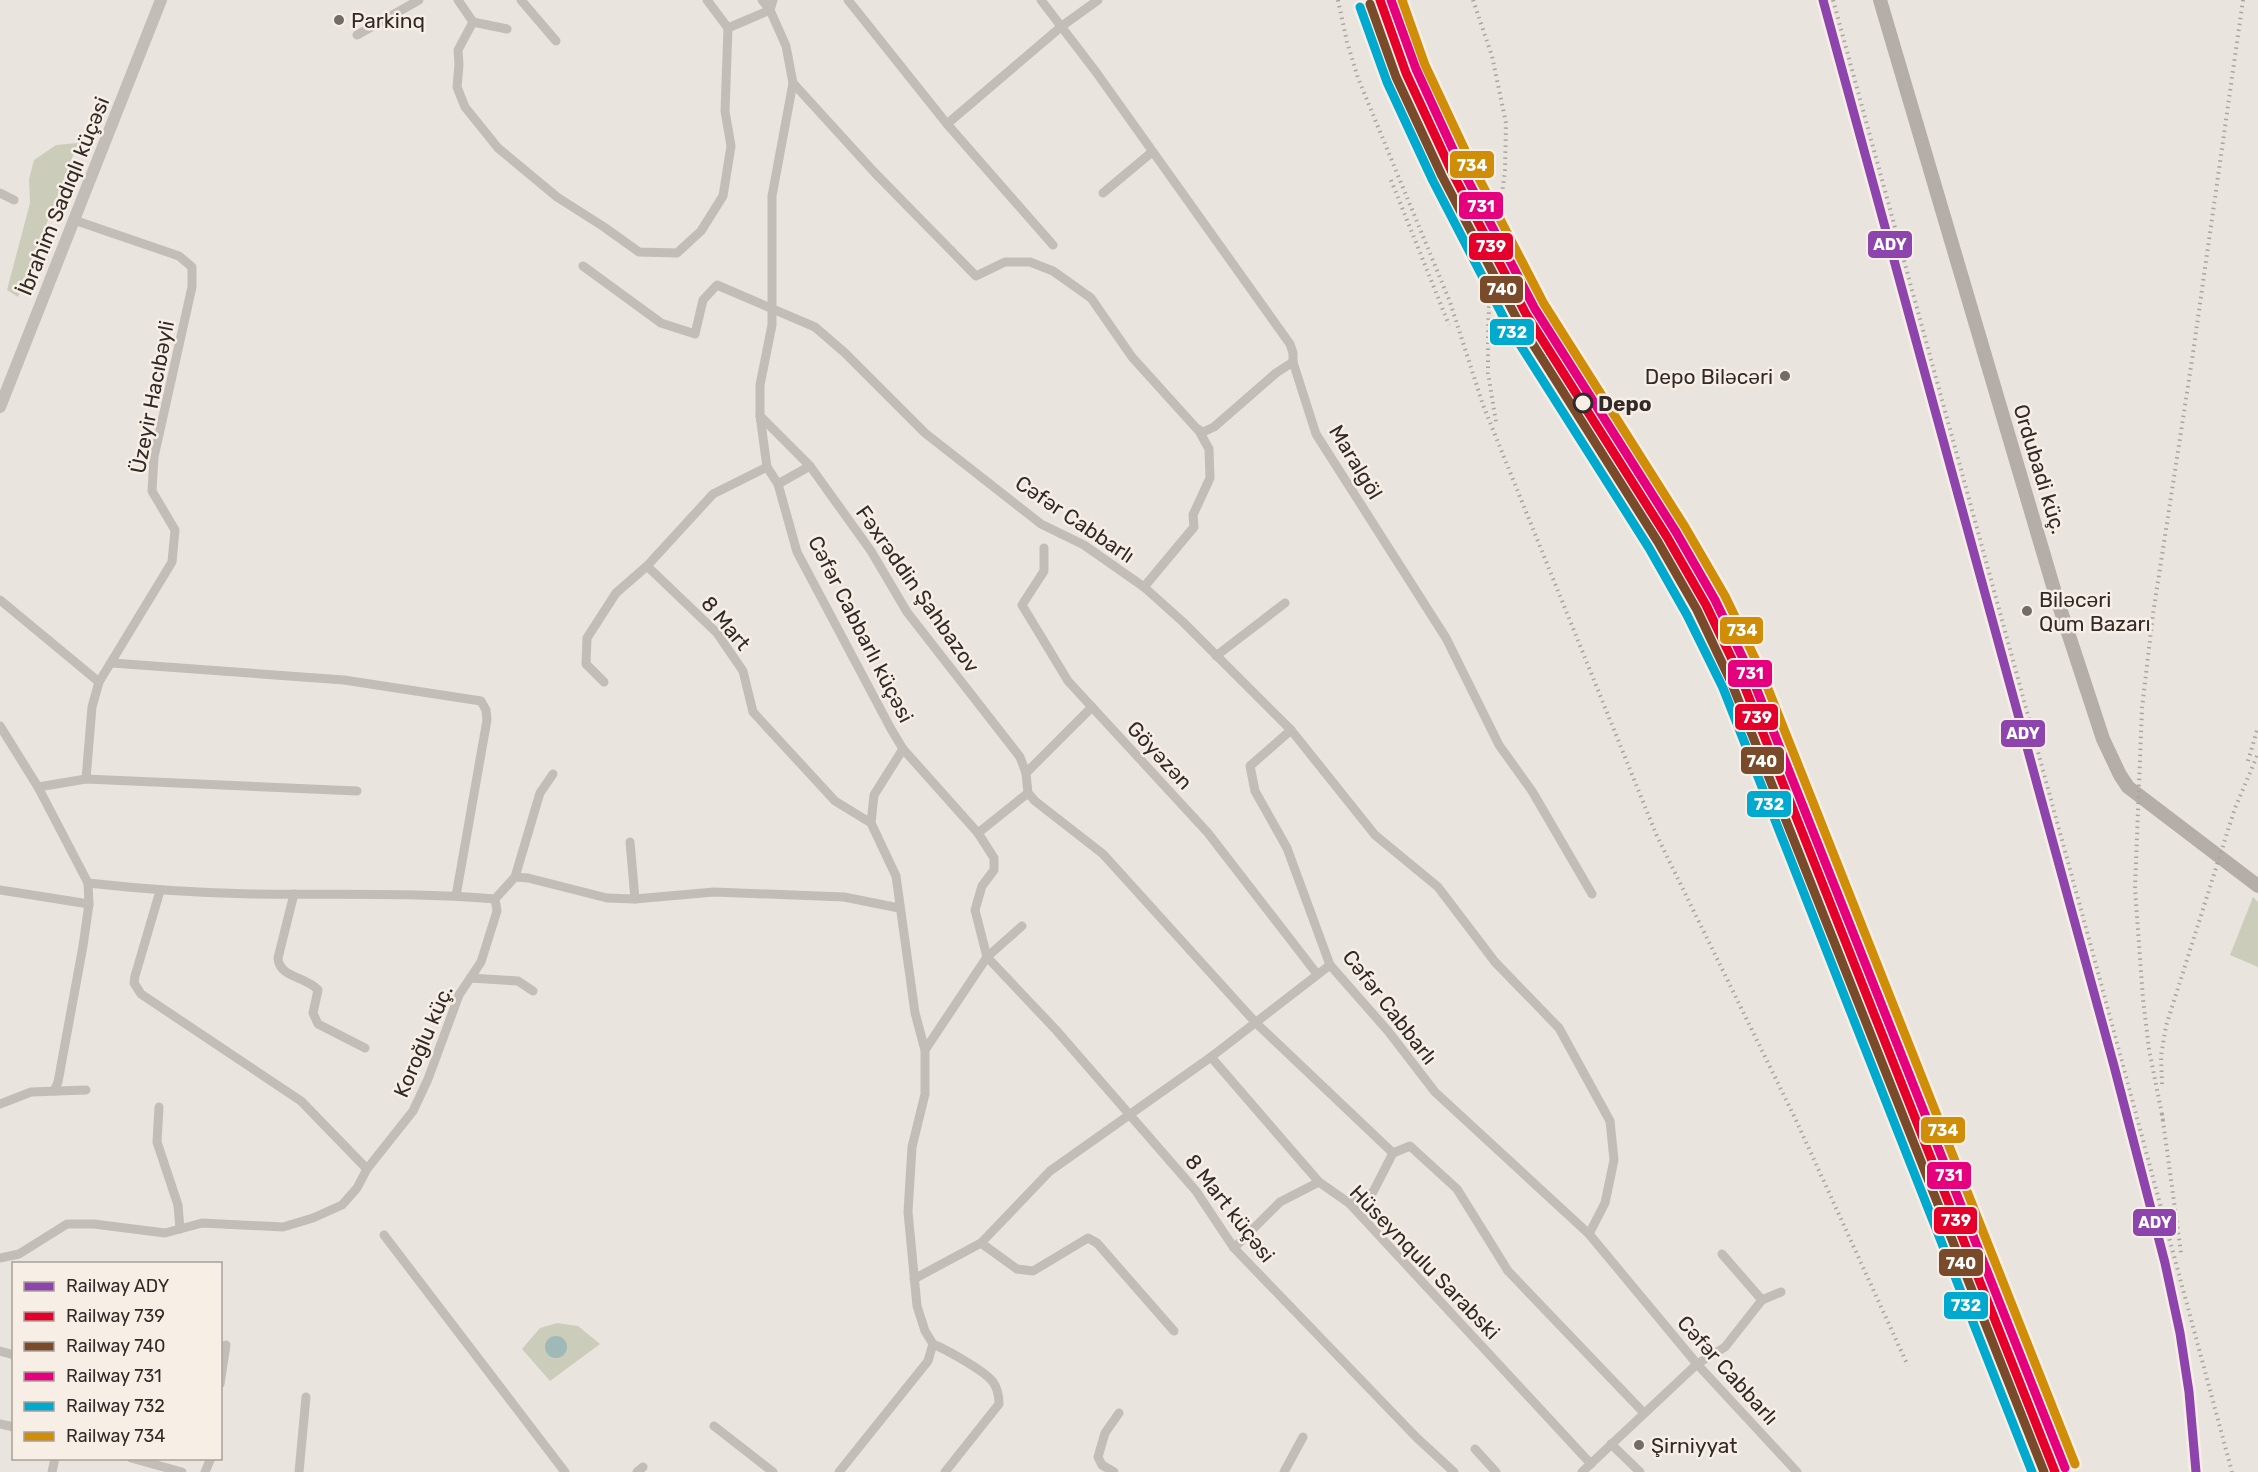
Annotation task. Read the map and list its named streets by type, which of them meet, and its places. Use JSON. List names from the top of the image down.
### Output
{
  "streets": {
    "main road": ["Ordubadi küç."],
    "street": [
      "İbrahim Sadıqlı küçəsi",
      "Üzeyir Hacıbəyli",
      "Maralgöl",
      "Cəfər Cabbarlı",
      "Fəxrəddin Şahbazov",
      "8 Mart",
      "Cəfər Cabbarlı küçəsi",
      "Göyəzən",
      "Koroğlu küç.",
      "8 Mart küçəsi",
      "Hüseynqulu Sarabski"
    ]
  },
  "crossings": [
    ["İbrahim Sadıqlı küçəsi", "Üzeyir Hacıbəyli"],
    ["Cəfər Cabbarlı", "Cəfər Cabbarlı küçəsi"],
    ["Fəxrəddin Şahbazov", "Cəfər Cabbarlı küçəsi"]
  ],
  "places": [
    "Parkinq",
    "Depo Biləcəri",
    "Depo",
    "Biləcəri Qum Bazarı",
    "Şirniyyat"
  ],
  "lines": [
    "rail line ADY",
    "rail line 739",
    "rail line 731",
    "rail line 734",
    "rail line 740",
    "rail line 732"
  ],
  "legend": [
    "Railway ADY",
    "Railway 739",
    "Railway 740",
    "Railway 731",
    "Railway 732",
    "Railway 734"
  ]
}
